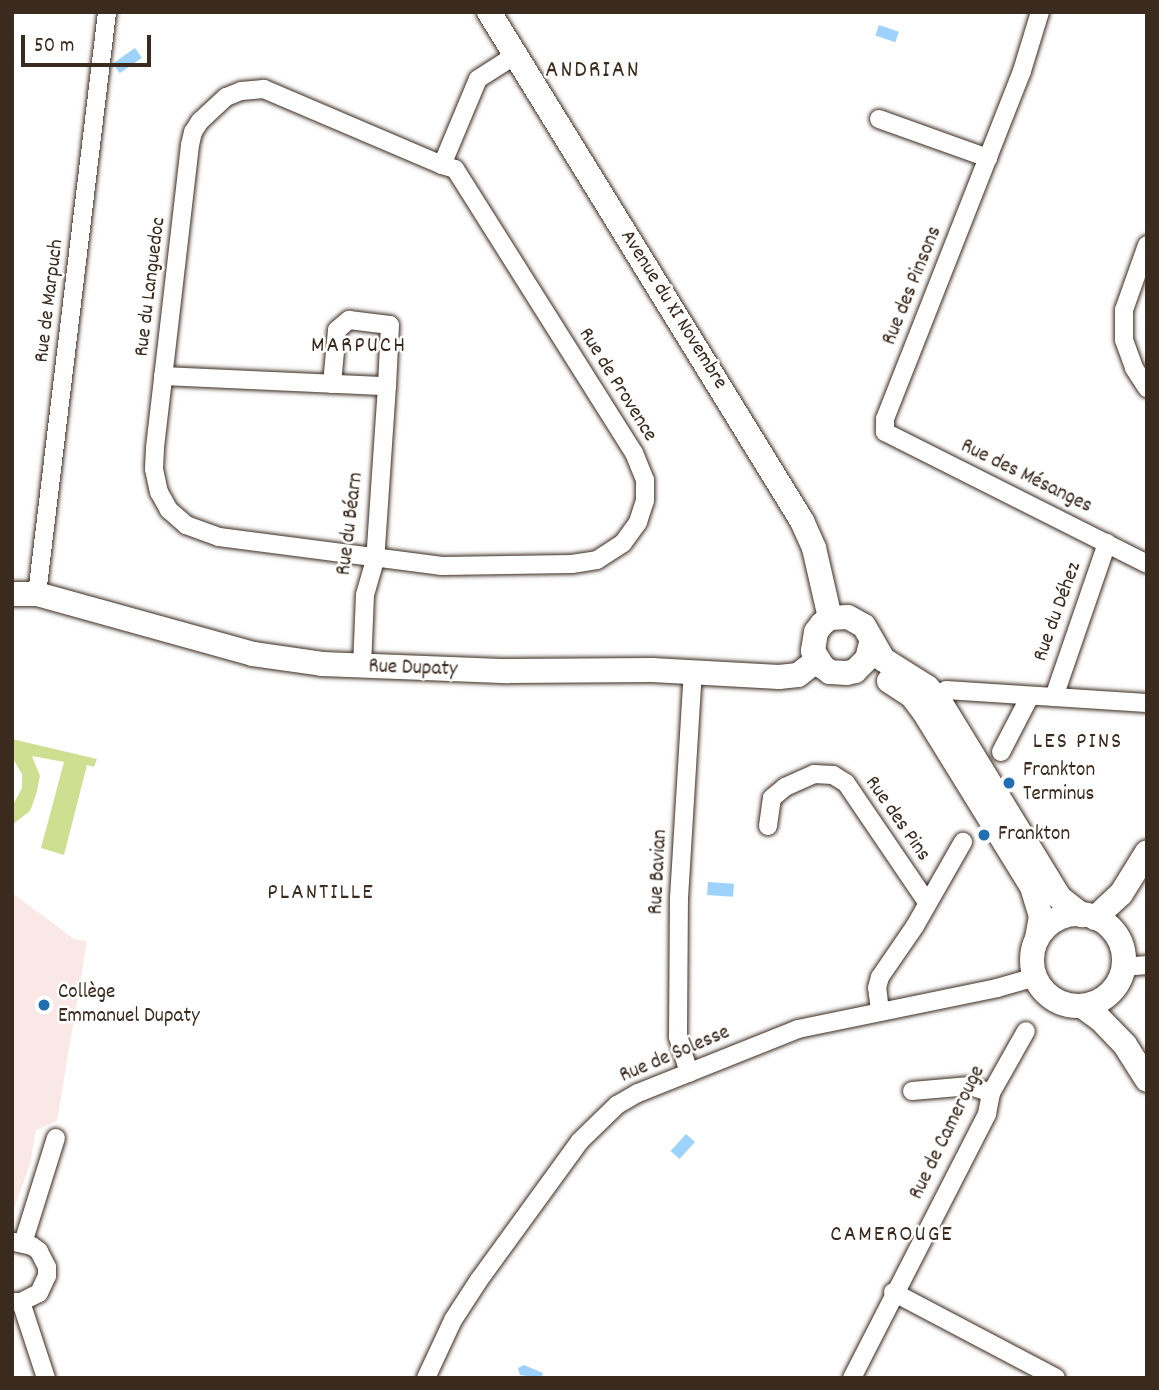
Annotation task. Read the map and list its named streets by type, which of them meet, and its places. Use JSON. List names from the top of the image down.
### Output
{
  "streets": {
    "main road": ["Avenue du XI Novembre", "Rue Dupaty"],
    "street": [
      "Rue des Pinsons",
      "Rue du Languedoc",
      "Rue de Marpuch",
      "Rue de Provence",
      "Rue des Mésanges",
      "Rue du Béarn",
      "Rue du Déhez",
      "Rue des Pins",
      "Rue Bavian",
      "Rue de Solesse",
      "Rue de Camerouge"
    ]
  },
  "crossings": [
    ["Rue des Pinsons", "Rue des Mésanges"],
    ["Rue du Languedoc", "Rue de Provence"],
    ["Rue du Languedoc", "Rue du Béarn"],
    ["Rue de Marpuch", "Rue Dupaty"],
    ["Avenue du XI Novembre", "Rue Dupaty"],
    ["Rue de Provence", "Rue du Béarn"],
    ["Rue des Mésanges", "Rue du Déhez"],
    ["Rue du Béarn", "Rue Dupaty"],
    ["Rue Dupaty", "Rue Bavian"],
    ["Rue Bavian", "Rue de Solesse"]
  ],
  "districts": [
    "ANDRIAN",
    "MARPUCH",
    "LES PINS",
    "PLANTILLE",
    "CAMEROUGE"
  ],
  "places": ["Frankton Terminus", "Frankton", "Collège Emmanuel Dupaty"],
  "scale_bar": "50 m"
}
